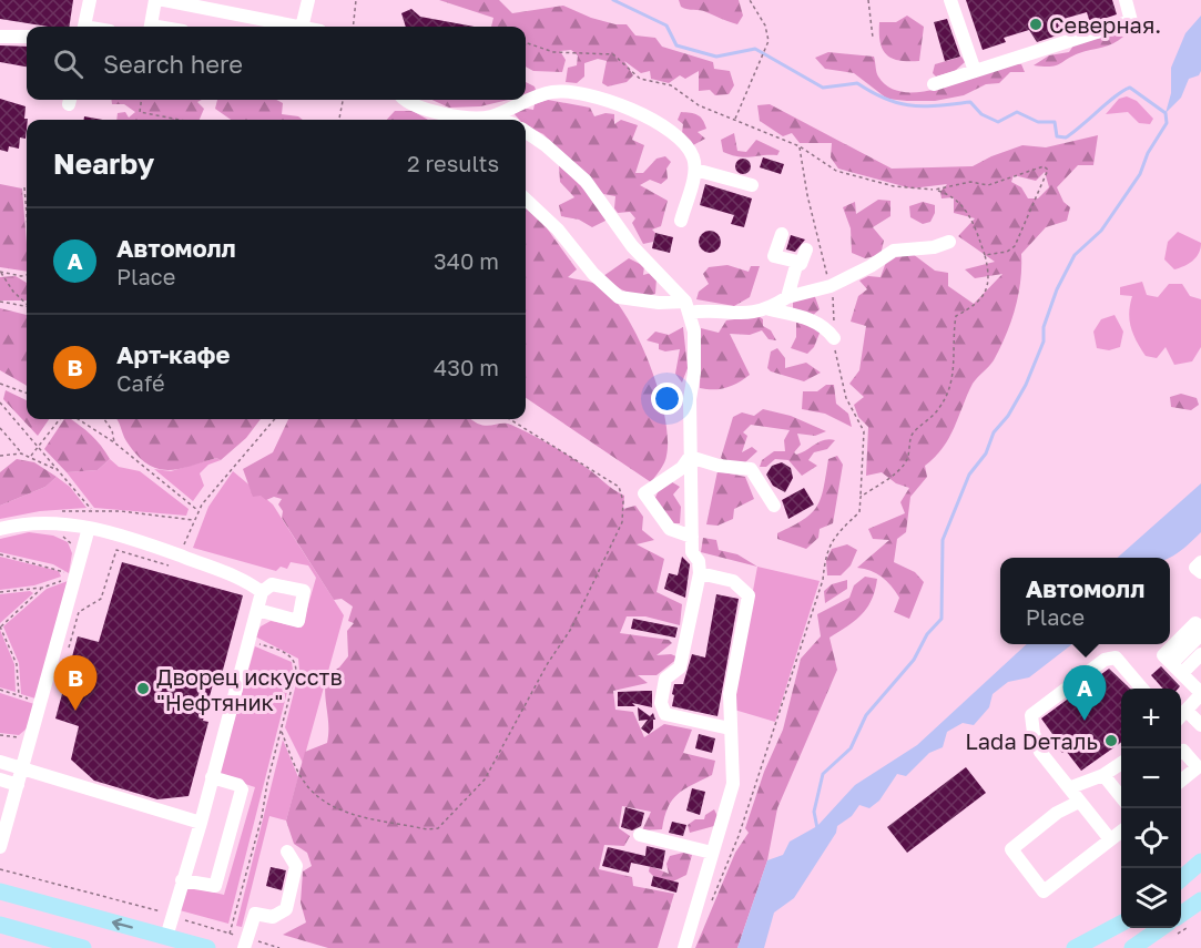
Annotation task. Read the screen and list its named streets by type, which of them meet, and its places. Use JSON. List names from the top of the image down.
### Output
{
  "places": ["Северная.", "Дворец искусств \"Нефтяник\"", "Lada Dеталь"],
  "page": {
    "search": "Search here",
    "heading": ["Nearby", "2 results"],
    "list": [
      {
        "mark": "A",
        "name": "Автомолл",
        "note": "Place",
        "value": "340 m"
      },
      {
        "mark": "B",
        "name": "Арт-кафе",
        "note": "Café",
        "value": "430 m"
      }
    ],
    "popup": ["Автомолл", "Place"],
    "pins": ["B", "A"],
    "map_buttons": ["+", "−"]
  }
}
